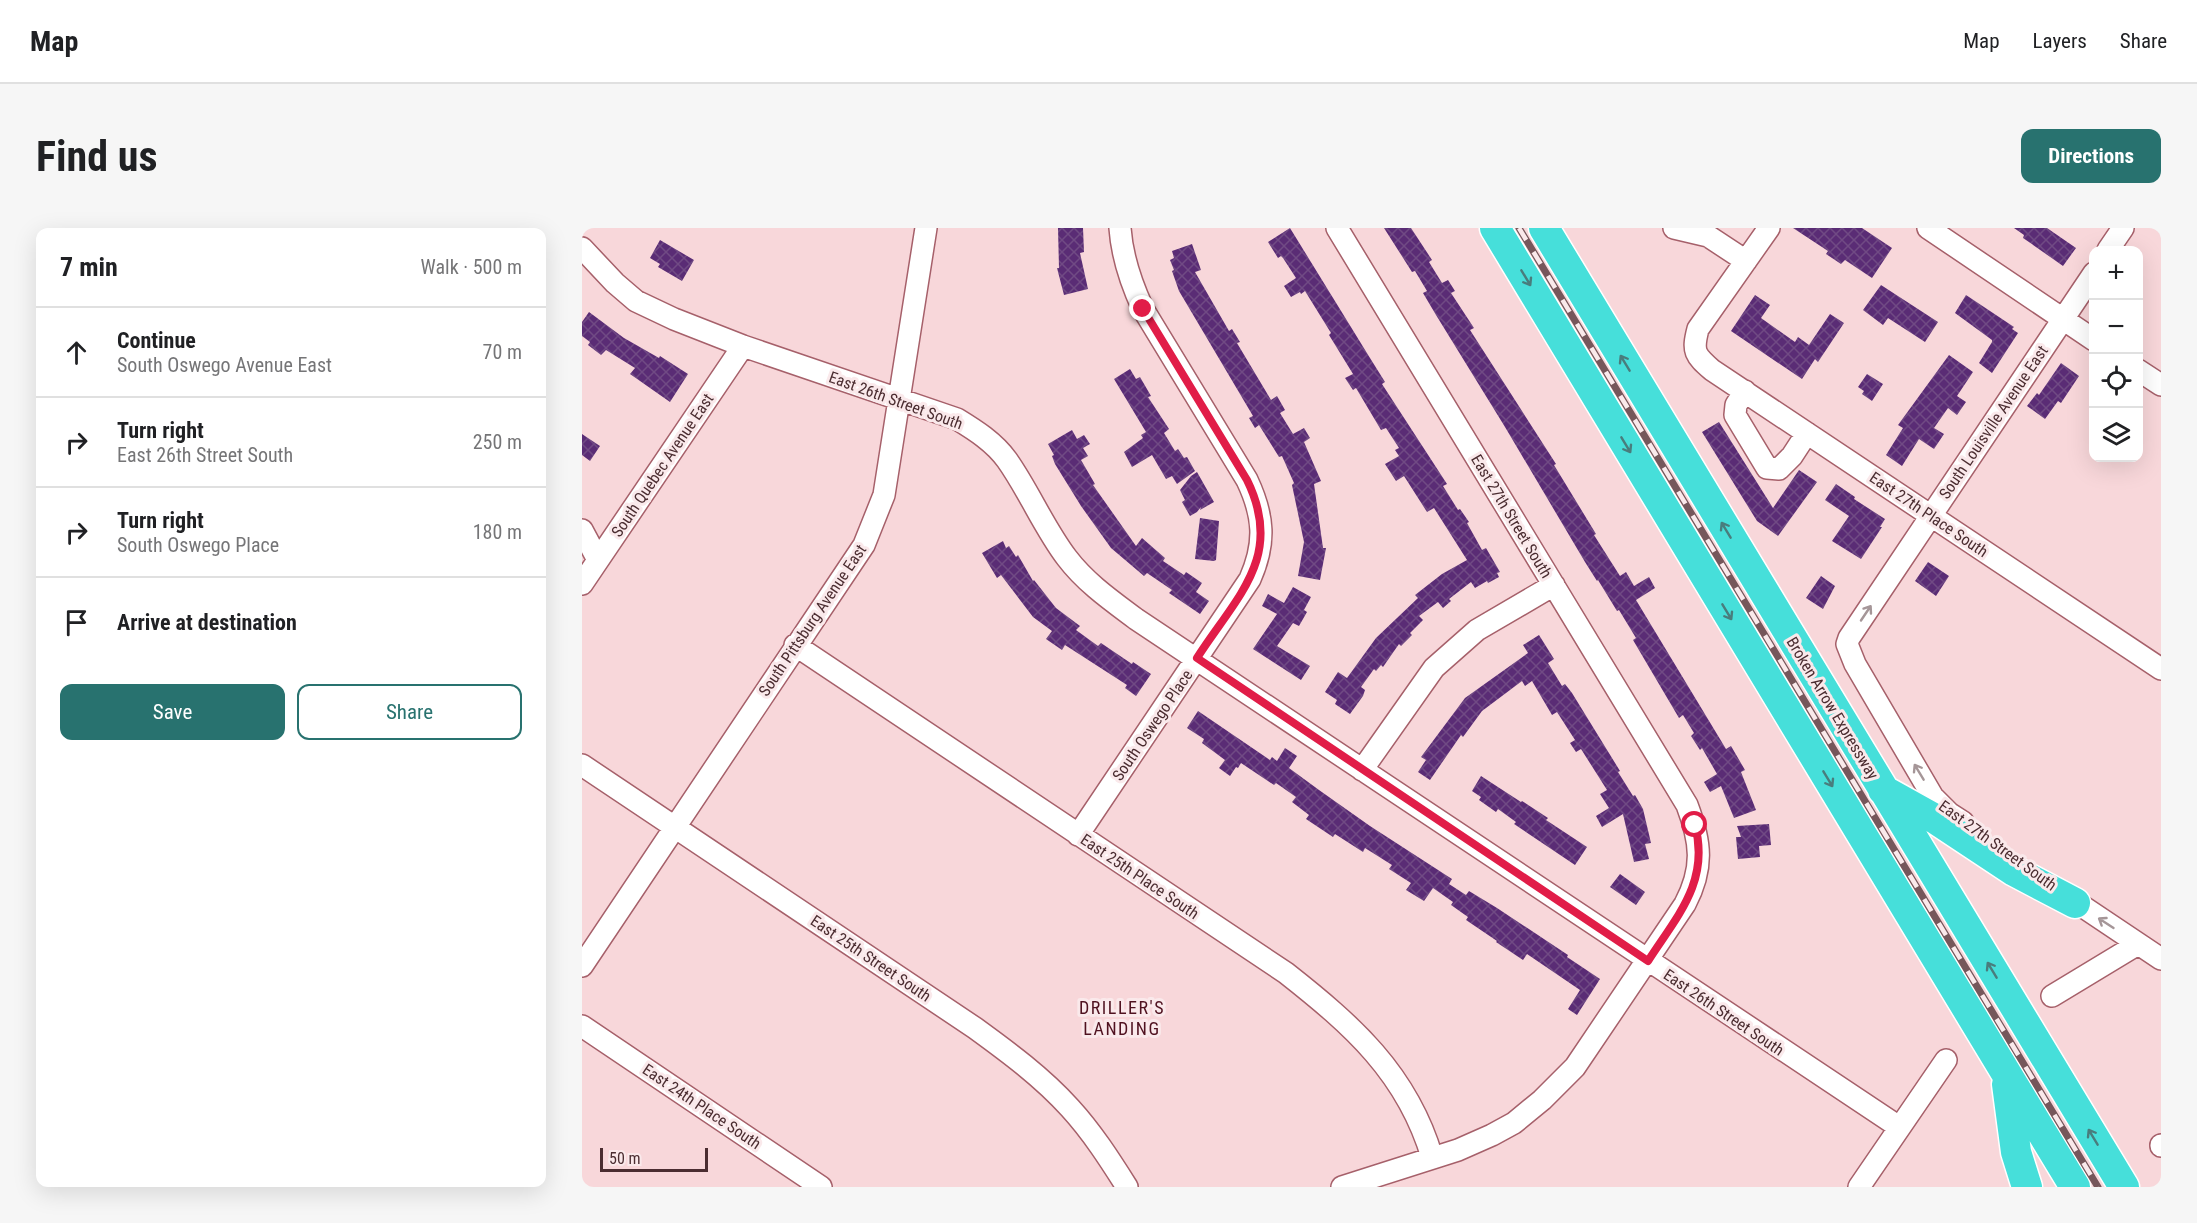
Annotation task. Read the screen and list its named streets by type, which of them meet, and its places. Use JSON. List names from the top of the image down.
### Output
{
  "streets": {
    "highway": ["Broken Arrow Expressway"],
    "street": [
      "East 26th Street South",
      "South Louisville Avenue East",
      "South Quebec Avenue East",
      "East 27th Place South",
      "East 27th Street South",
      "South Pittsburg Avenue East",
      "South Oswego Place",
      "East 25th Place South",
      "East 25th Street South",
      "East 24th Place South"
    ]
  },
  "crossings": [
    ["East 26th Street South", "South Quebec Avenue East"],
    ["East 26th Street South", "East 27th Street South"],
    ["East 26th Street South", "South Pittsburg Avenue East"],
    ["East 26th Street South", "South Oswego Place"],
    ["South Louisville Avenue East", "East 27th Place South"],
    ["South Louisville Avenue East", "East 27th Street South"],
    ["East 27th Street South", "East 25th Place South"],
    ["South Pittsburg Avenue East", "East 25th Place South"],
    ["South Pittsburg Avenue East", "East 25th Street South"],
    ["South Oswego Place", "East 25th Place South"]
  ],
  "one_way": ["South Louisville Avenue East"],
  "districts": ["DRILLER'S LANDING"],
  "scale_bar": "50 m",
  "page": {
    "header": "Map",
    "nav": ["Map", "Layers", "Share"],
    "buttons": [
      "Directions",
      ["Save", "Share"]
    ],
    "title": "Find us",
    "heading": ["7 min", "Walk · 500 m"],
    "map_buttons": ["+", "−"],
    "list": [
      ["Continue", "South Oswego Avenue East", "70 m"],
      ["Turn right", "East 26th Street South", "250 m"],
      ["Turn right", "South Oswego Place", "180 m"],
      "Arrive at destination"
    ],
    "scale": "50 m"
  }
}
